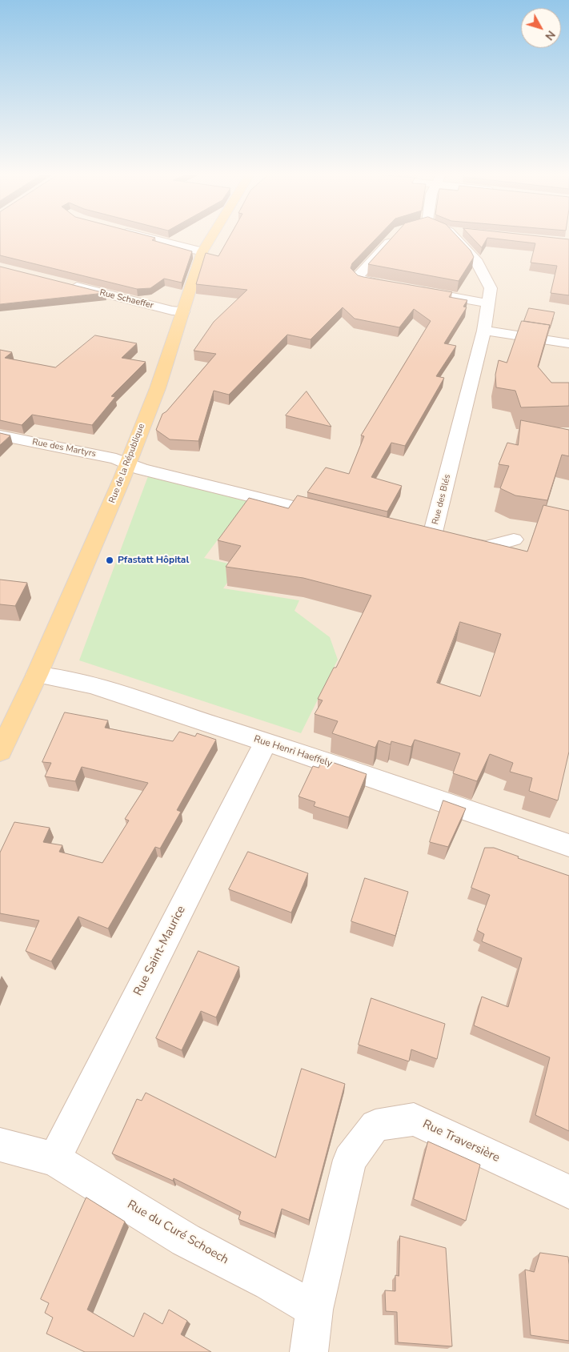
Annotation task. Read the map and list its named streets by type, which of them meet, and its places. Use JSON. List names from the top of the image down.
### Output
{
  "streets": {
    "main road": ["Rue de la République"],
    "street": [
      "Rue Schaeffer",
      "Rue des Martyrs",
      "Rue des Blés",
      "Rue Henri Haeffely",
      "Rue Saint-Maurice",
      "Rue Traversière",
      "Rue du Curé Schoech"
    ]
  },
  "crossings": [
    ["Rue Schaeffer", "Rue de la République"],
    ["Rue des Martyrs", "Rue de la République"],
    ["Rue de la République", "Rue Henri Haeffely"],
    ["Rue Henri Haeffely", "Rue Saint-Maurice"],
    ["Rue Saint-Maurice", "Rue du Curé Schoech"],
    ["Rue Traversière", "Rue du Curé Schoech"]
  ],
  "places": ["Pfastatt Hôpital"],
  "north": "bottom right"
}
